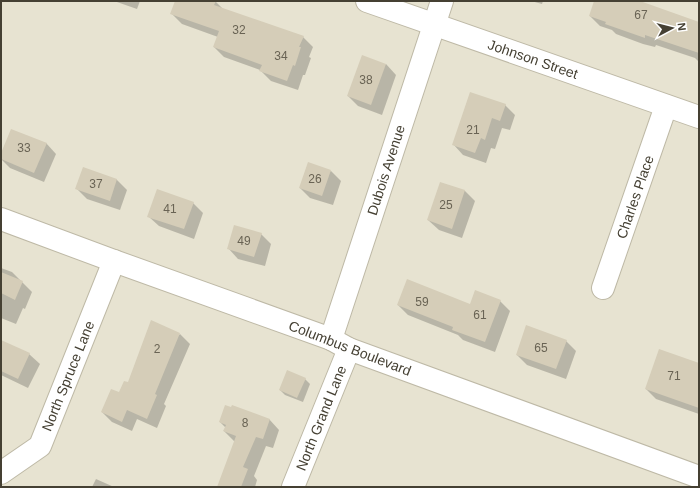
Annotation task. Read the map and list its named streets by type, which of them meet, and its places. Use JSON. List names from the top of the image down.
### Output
{
  "streets": {
    "street": [
      "Johnson Street",
      "Dubois Avenue",
      "Charles Place",
      "Columbus Boulevard",
      "North Spruce Lane",
      "North Grand Lane"
    ]
  },
  "crossings": [
    ["Johnson Street", "Dubois Avenue"],
    ["Johnson Street", "Charles Place"],
    ["Dubois Avenue", "Columbus Boulevard"],
    ["Dubois Avenue", "North Grand Lane"],
    ["Columbus Boulevard", "North Spruce Lane"],
    ["Columbus Boulevard", "North Grand Lane"]
  ],
  "house_numbers": [
    "67",
    "32",
    "34",
    "38",
    "21",
    "33",
    "26",
    "37",
    "25",
    "41",
    "49",
    "59",
    "61",
    "65",
    "2",
    "71",
    "8"
  ],
  "north": "right"
}
